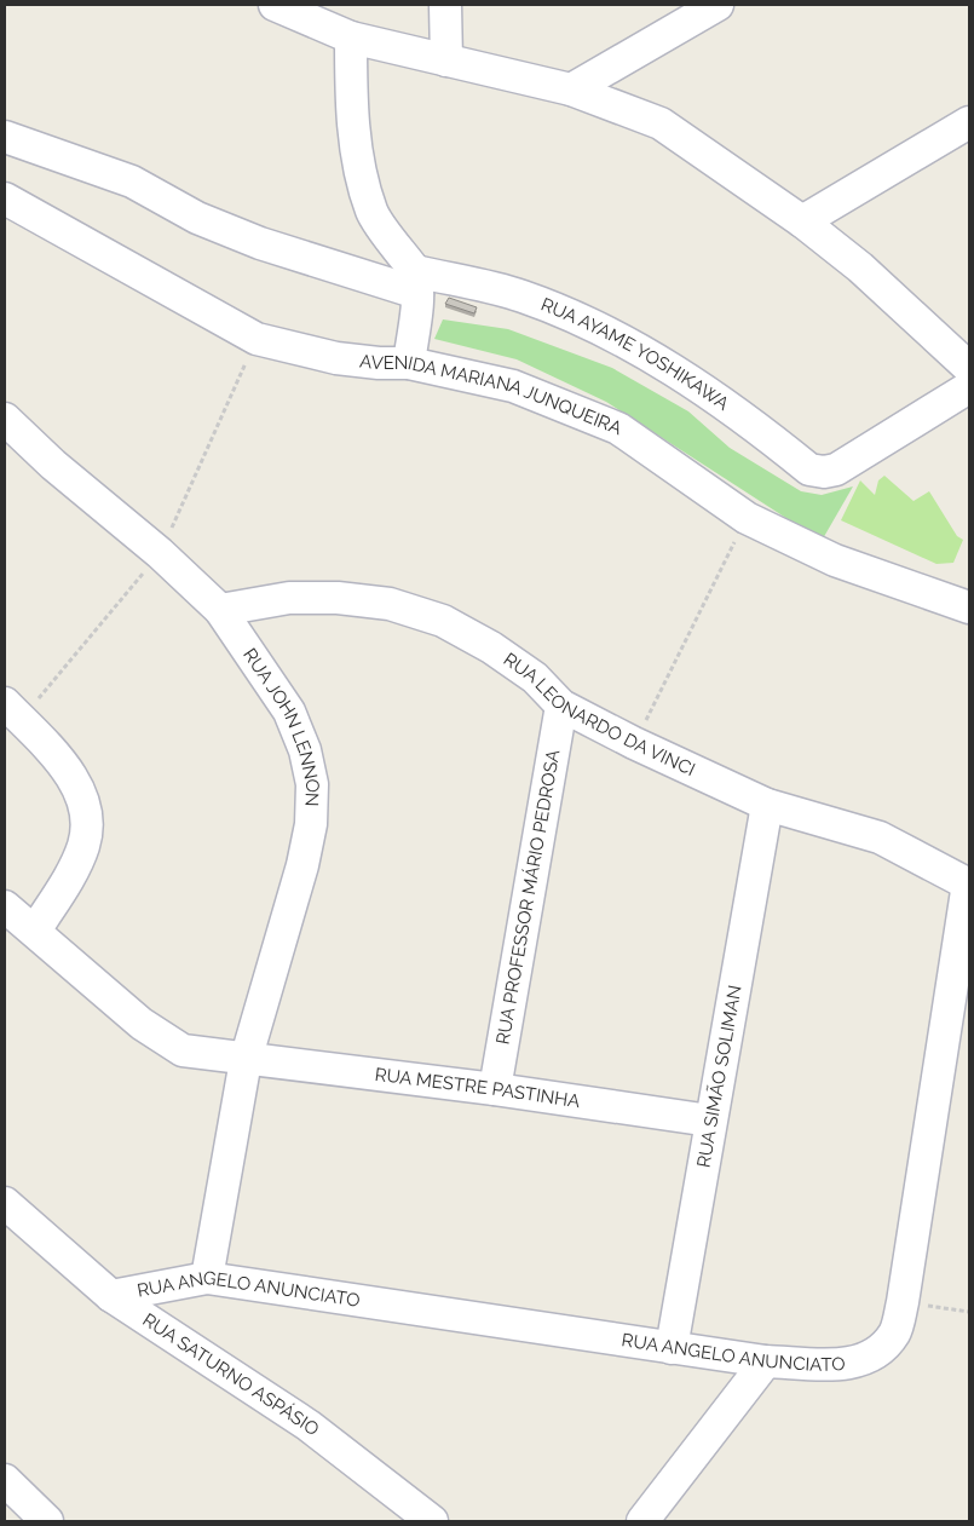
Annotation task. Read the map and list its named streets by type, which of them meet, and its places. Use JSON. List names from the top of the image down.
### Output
{
  "streets": {
    "street": [
      "RUA AYAME YOSHIKAWA",
      "AVENIDA MARIANA JUNQUEIRA",
      "RUA LEONARDO DA VINCI",
      "RUA JOHN LENNON",
      "RUA PROFESSOR MÁRIO PEDROSA",
      "RUA SIMÃO SOLIMAN",
      "RUA MESTRE PASTINHA",
      "RUA ANGELO ANUNCIATO",
      "RUA SATURNO ASPÁSIO"
    ]
  },
  "crossings": [
    ["RUA LEONARDO DA VINCI", "RUA JOHN LENNON"],
    ["RUA LEONARDO DA VINCI", "RUA PROFESSOR MÁRIO PEDROSA"],
    ["RUA LEONARDO DA VINCI", "RUA SIMÃO SOLIMAN"],
    ["RUA LEONARDO DA VINCI", "RUA ANGELO ANUNCIATO"],
    ["RUA JOHN LENNON", "RUA MESTRE PASTINHA"],
    ["RUA JOHN LENNON", "RUA ANGELO ANUNCIATO"],
    ["RUA PROFESSOR MÁRIO PEDROSA", "RUA MESTRE PASTINHA"],
    ["RUA SIMÃO SOLIMAN", "RUA MESTRE PASTINHA"],
    ["RUA SIMÃO SOLIMAN", "RUA ANGELO ANUNCIATO"],
    ["RUA ANGELO ANUNCIATO", "RUA SATURNO ASPÁSIO"]
  ]
}
